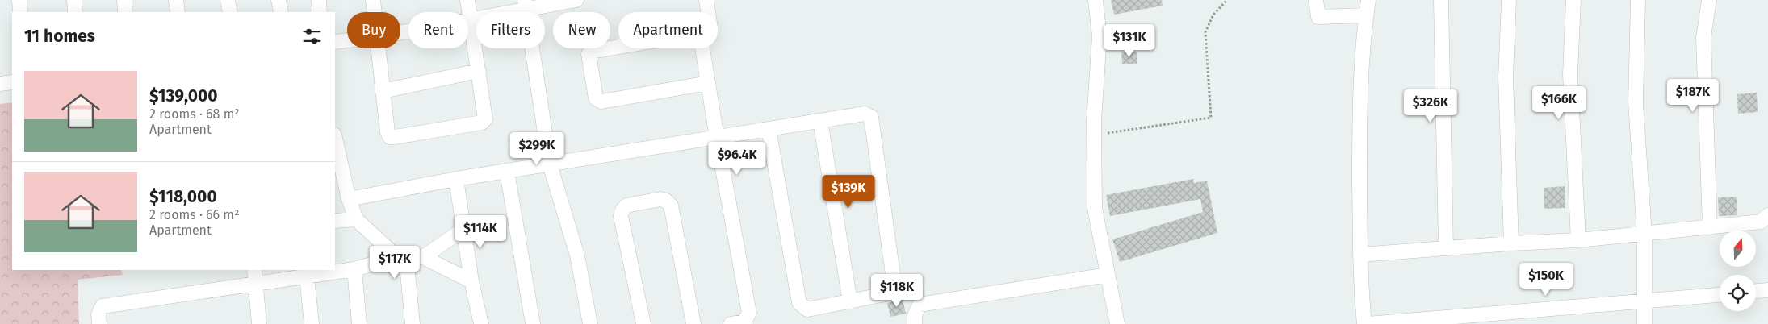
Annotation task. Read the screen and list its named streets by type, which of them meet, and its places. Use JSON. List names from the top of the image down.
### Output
{
  "north": "top",
  "page": {
    "chip": [
      "Buy",
      "Rent",
      "Filters",
      "New",
      "Apartment"
    ],
    "heading": "11 homes",
    "price": [
      "$131K",
      "$187K",
      "$166K",
      "$326K",
      "$299K",
      "$96.4K",
      "$139K",
      "$114K",
      "$117K",
      "$150K",
      "$118K"
    ],
    "list": [
      {
        "name": "$139,000",
        "note": "2 rooms · 68 m² · Apartment"
      },
      {
        "name": "$118,000",
        "note": "2 rooms · 66 m² · Apartment"
      }
    ]
  }
}
